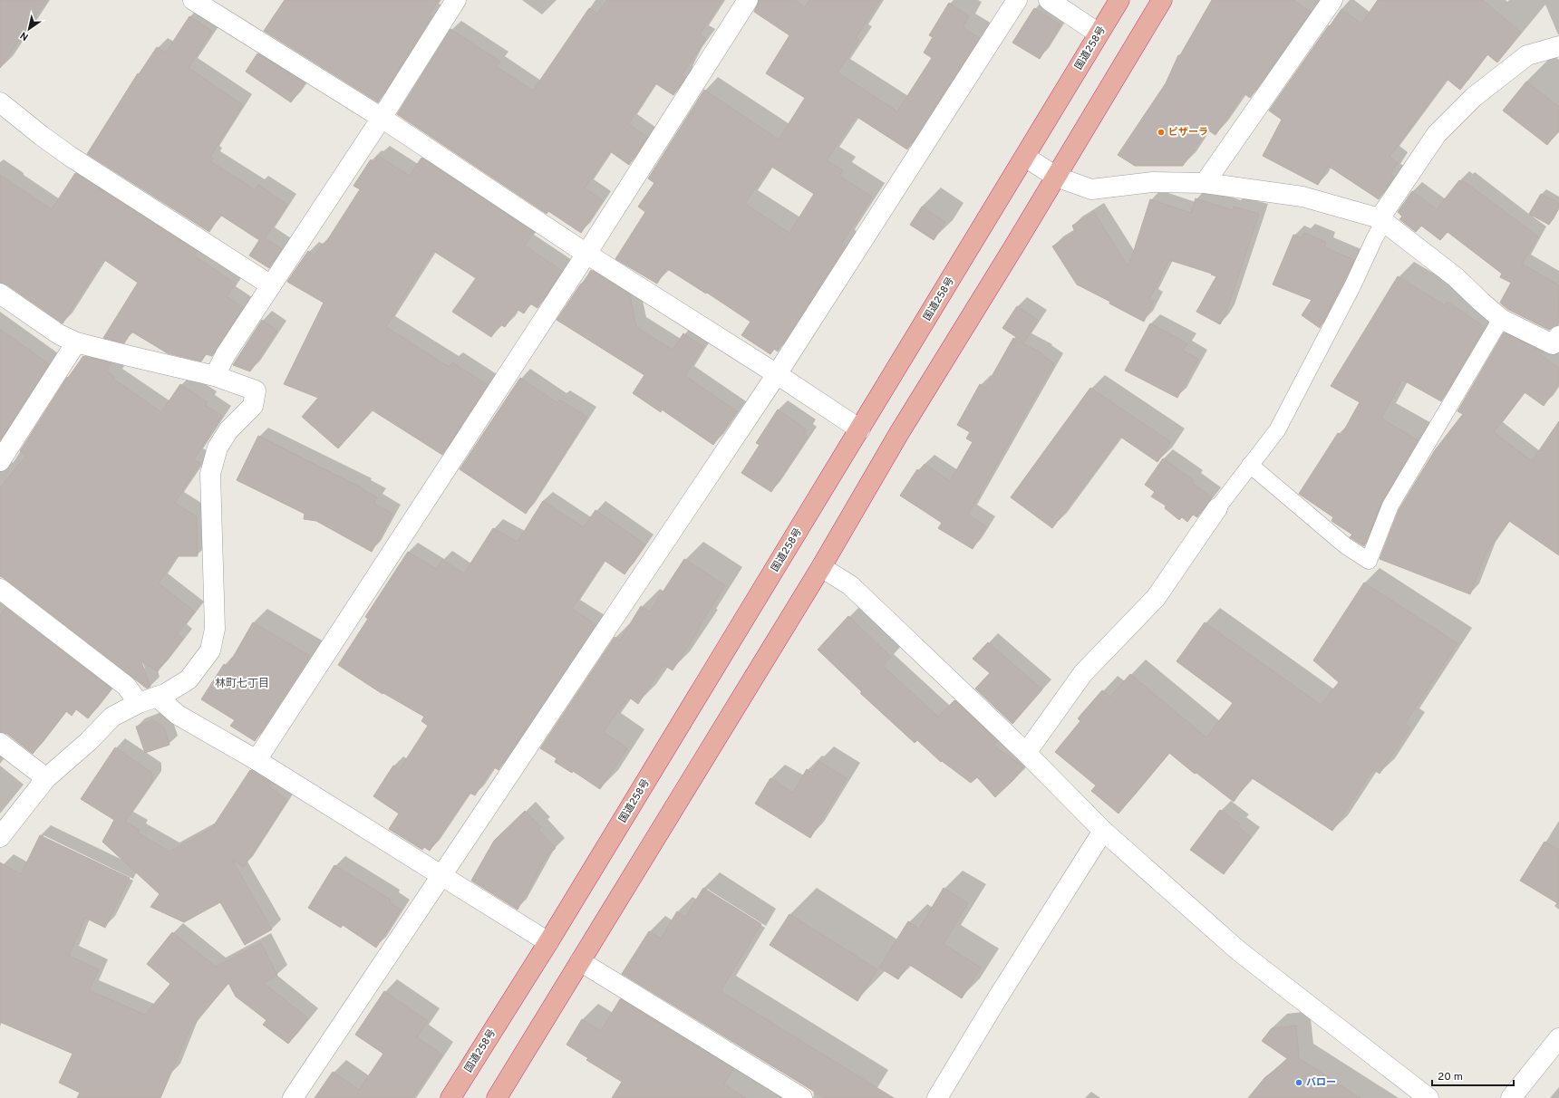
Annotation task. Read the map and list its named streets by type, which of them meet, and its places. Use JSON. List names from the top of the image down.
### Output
{
  "streets": {
    "highway": ["国道258号"]
  },
  "districts": ["林町七丁目"],
  "places": ["ピザーラ", "バロー"],
  "scale_bar": "20 m",
  "north": "bottom left"
}
